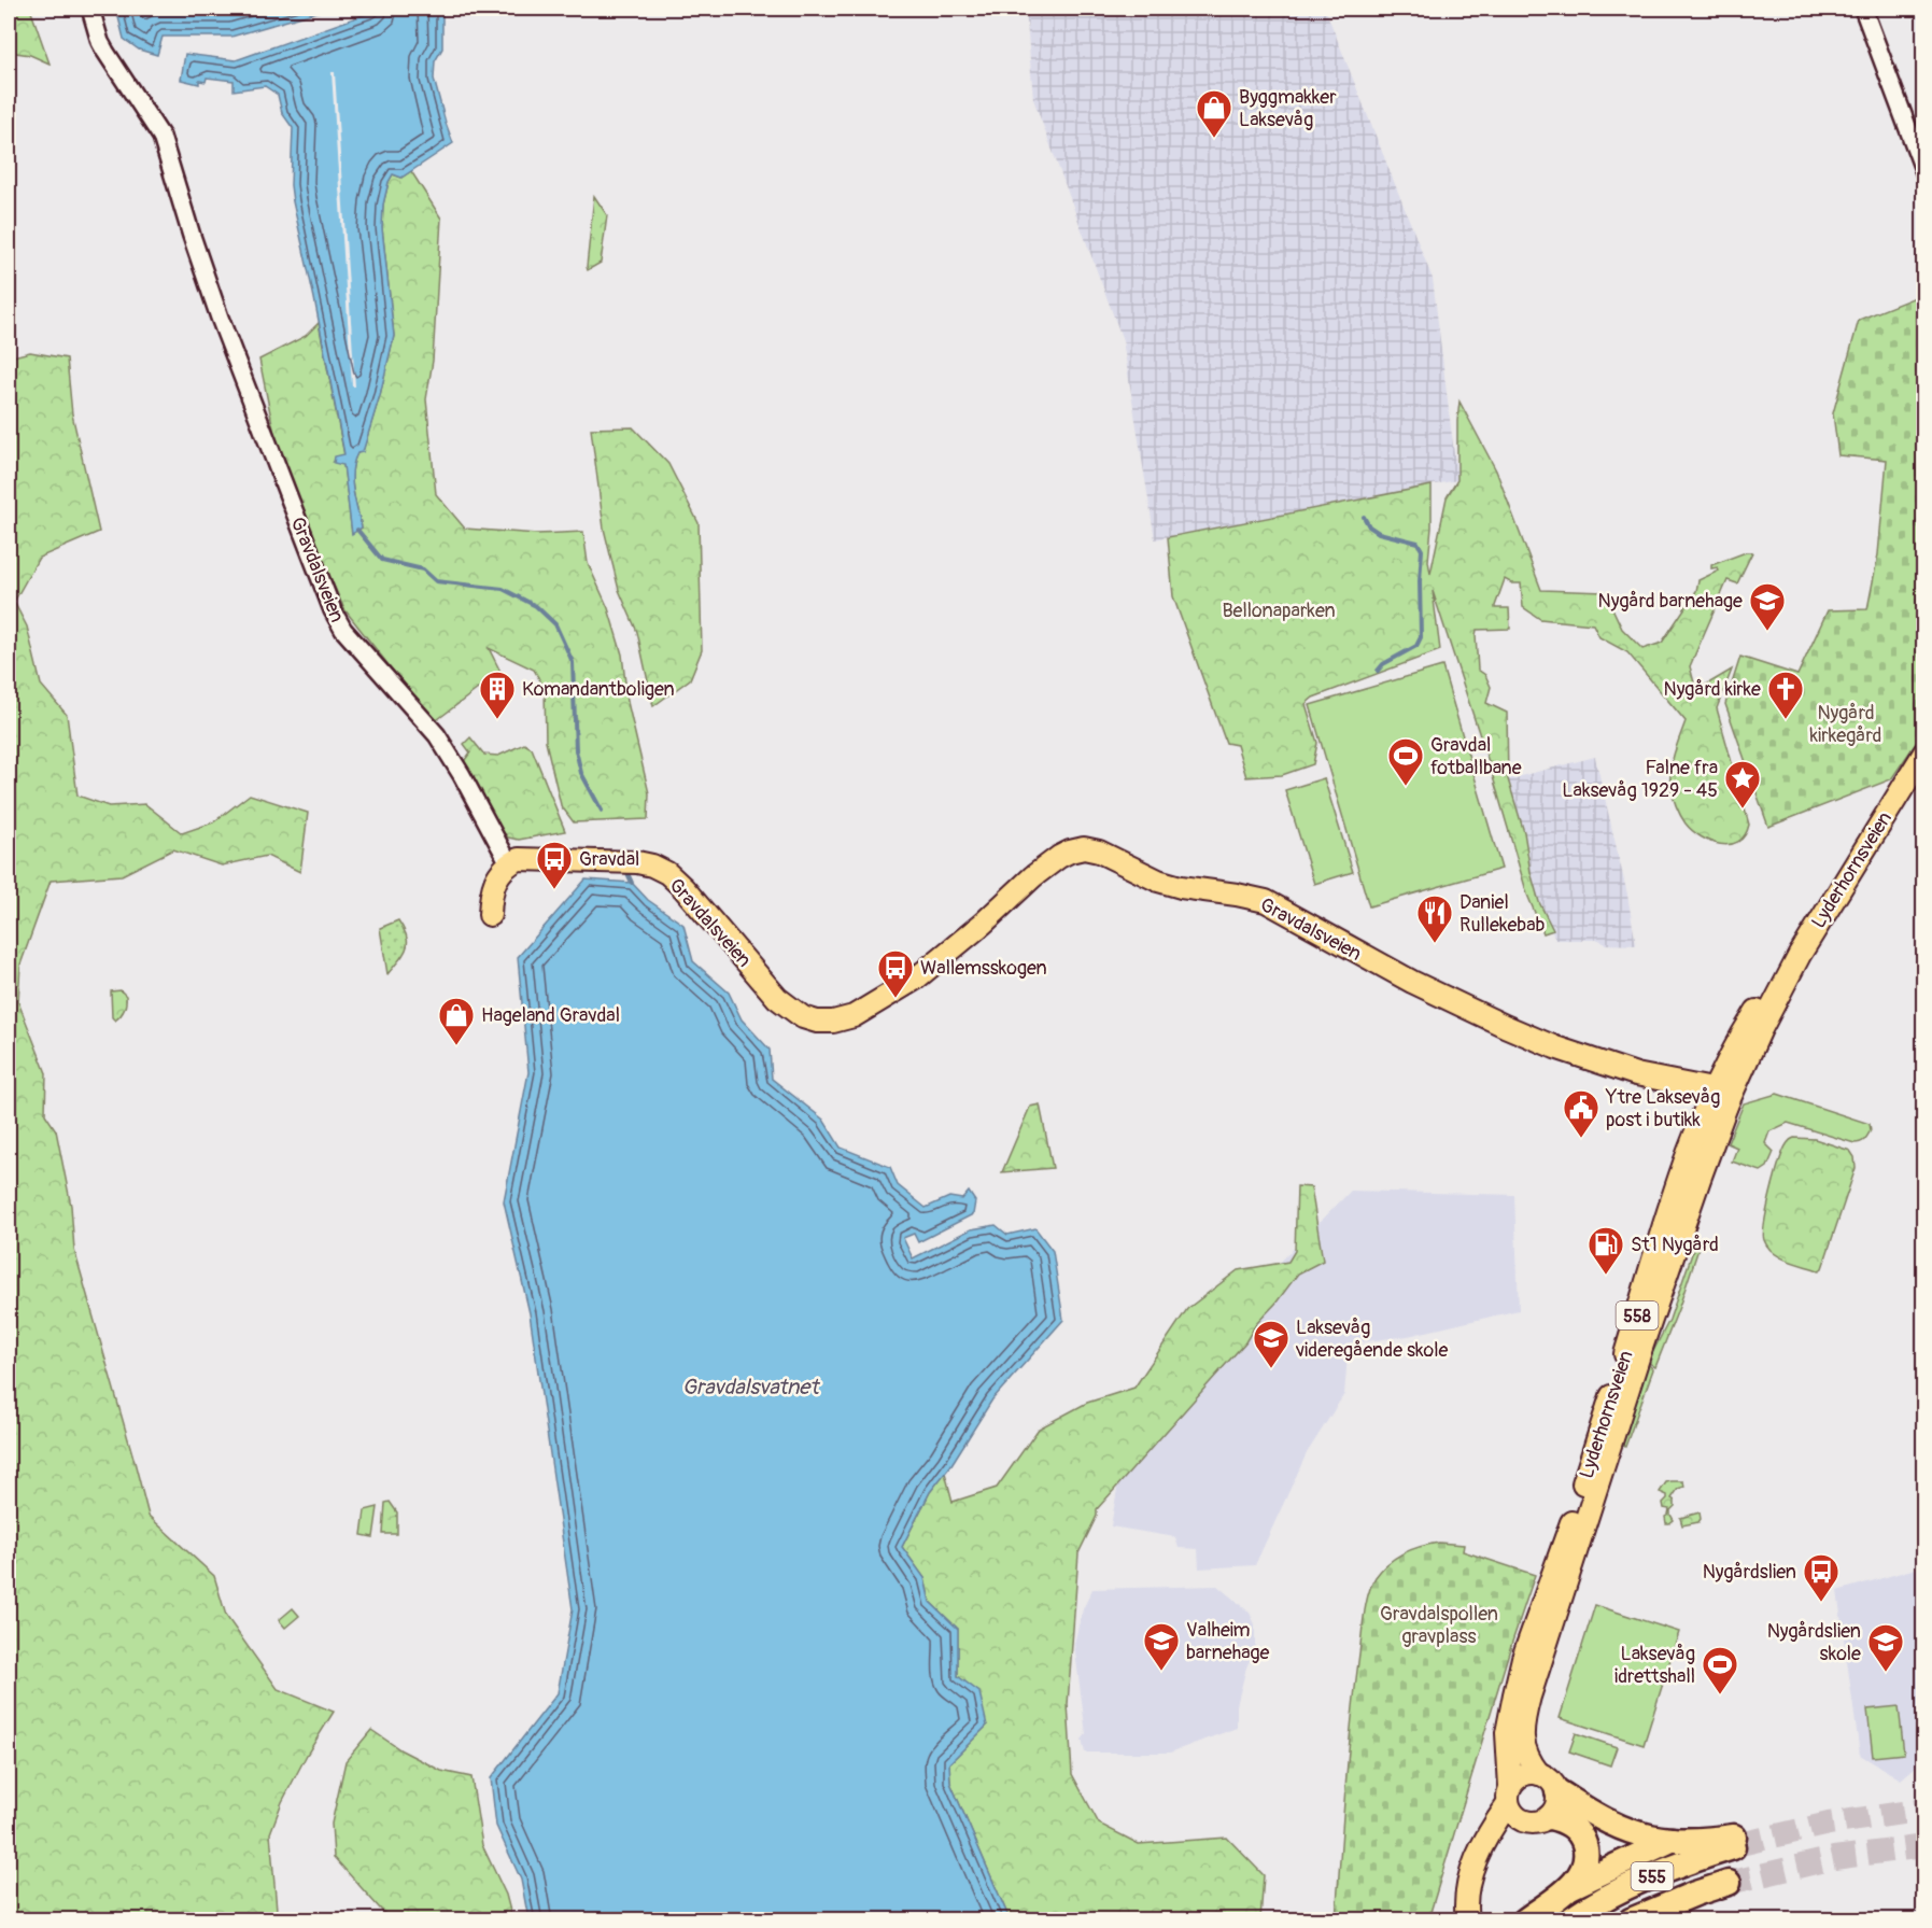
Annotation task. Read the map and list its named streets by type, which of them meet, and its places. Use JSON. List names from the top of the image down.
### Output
{
  "streets": {
    "highway": ["555"],
    "main road": ["Gravdalsveien", "Lyderhornsveien", "558"]
  },
  "crossings": [
    ["Gravdalsveien", "Lyderhornsveien"],
    ["Lyderhornsveien", "558"],
    ["Lyderhornsveien", "555"],
    ["558", "555"]
  ],
  "water": ["Gravdalsvatnet"],
  "parks": ["Bellonaparken", "Nygård kirkegård", "Gravdalspollen gravplass"],
  "places": {
    "shop": ["Byggmakker Laksevåg", "Hageland Gravdal"],
    "school or university": [
      "Nygård barnehage",
      "Laksevåg videregående skole",
      "Valheim barnehage",
      "Nygårdslien skole"
    ],
    "building": ["Komandantboligen"],
    "church": ["Nygård kirke"],
    "sports": ["Gravdal fotballbane", "Laksevåg idrettshall"],
    "place": ["Falne fra Laksevåg 1929 - 45"],
    "bus stop": ["Gravdal", "Wallemsskogen", "Nygårdslien"],
    "restaurant": ["Daniel Rullekebab"],
    "public building": ["Ytre Laksevåg post i butikk"],
    "fuel station": ["St1 Nygård"]
  }
}
